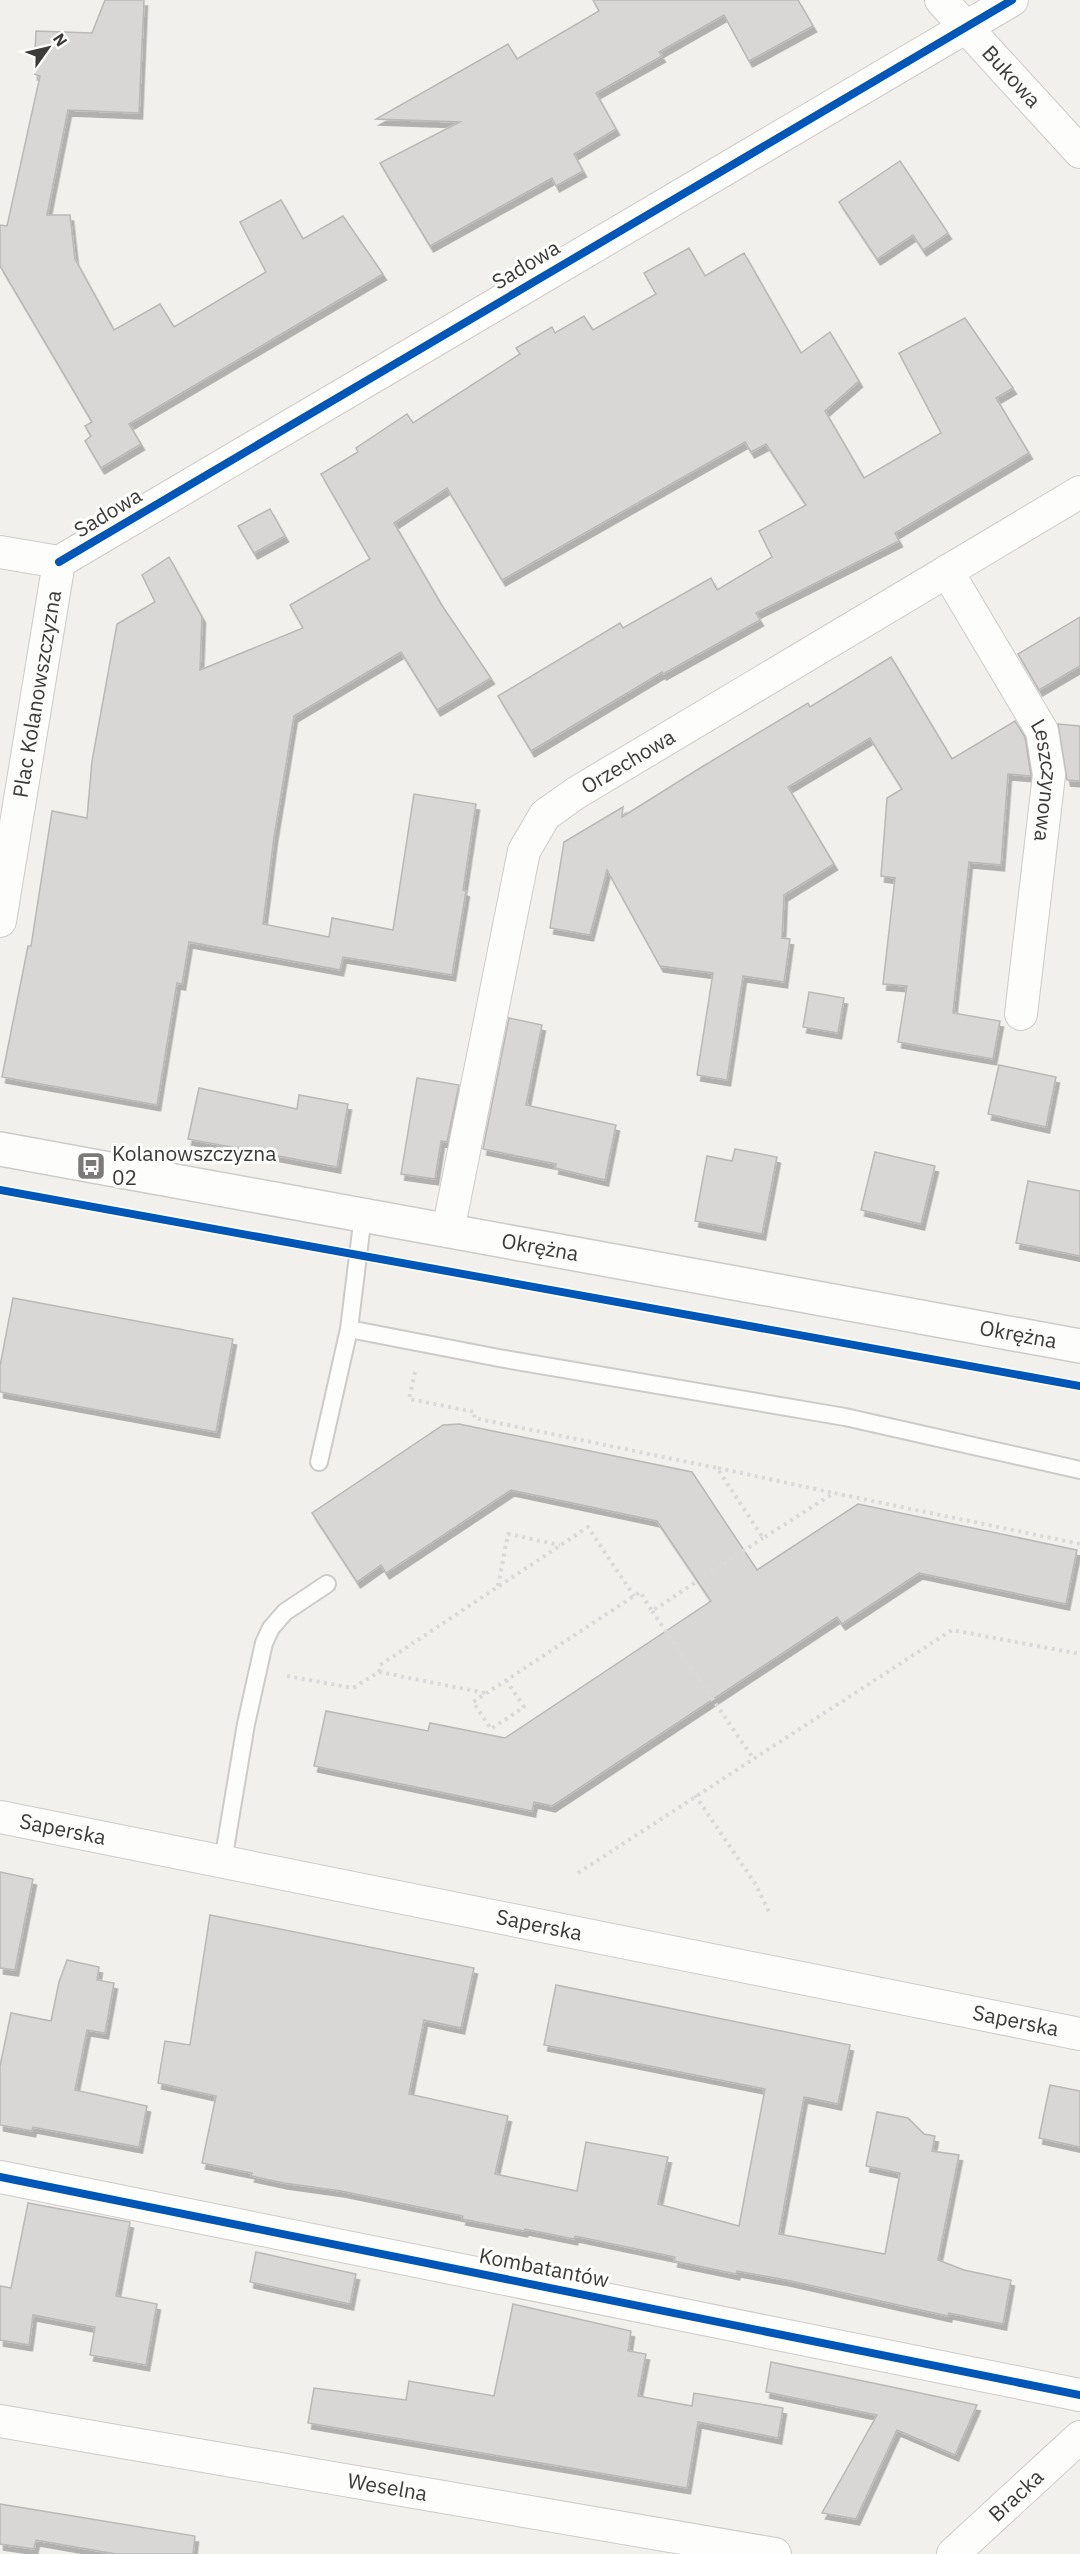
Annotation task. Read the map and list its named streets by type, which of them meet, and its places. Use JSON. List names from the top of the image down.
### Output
{
  "streets": {
    "street": [
      "Bukowa",
      "Sadowa",
      "Plac Kolanowszczyzna",
      "Orzechowa",
      "Leszczynowa",
      "Okrężna",
      "Saperska",
      "Kombatantów",
      "Weselna",
      "Bracka"
    ]
  },
  "crossings": [
    ["Bukowa", "Sadowa"],
    ["Sadowa", "Plac Kolanowszczyzna"],
    ["Orzechowa", "Leszczynowa"],
    ["Orzechowa", "Okrężna"]
  ],
  "places": {
    "bus stop": ["Kolanowszczyzna 02"]
  },
  "north": "top right"
}
